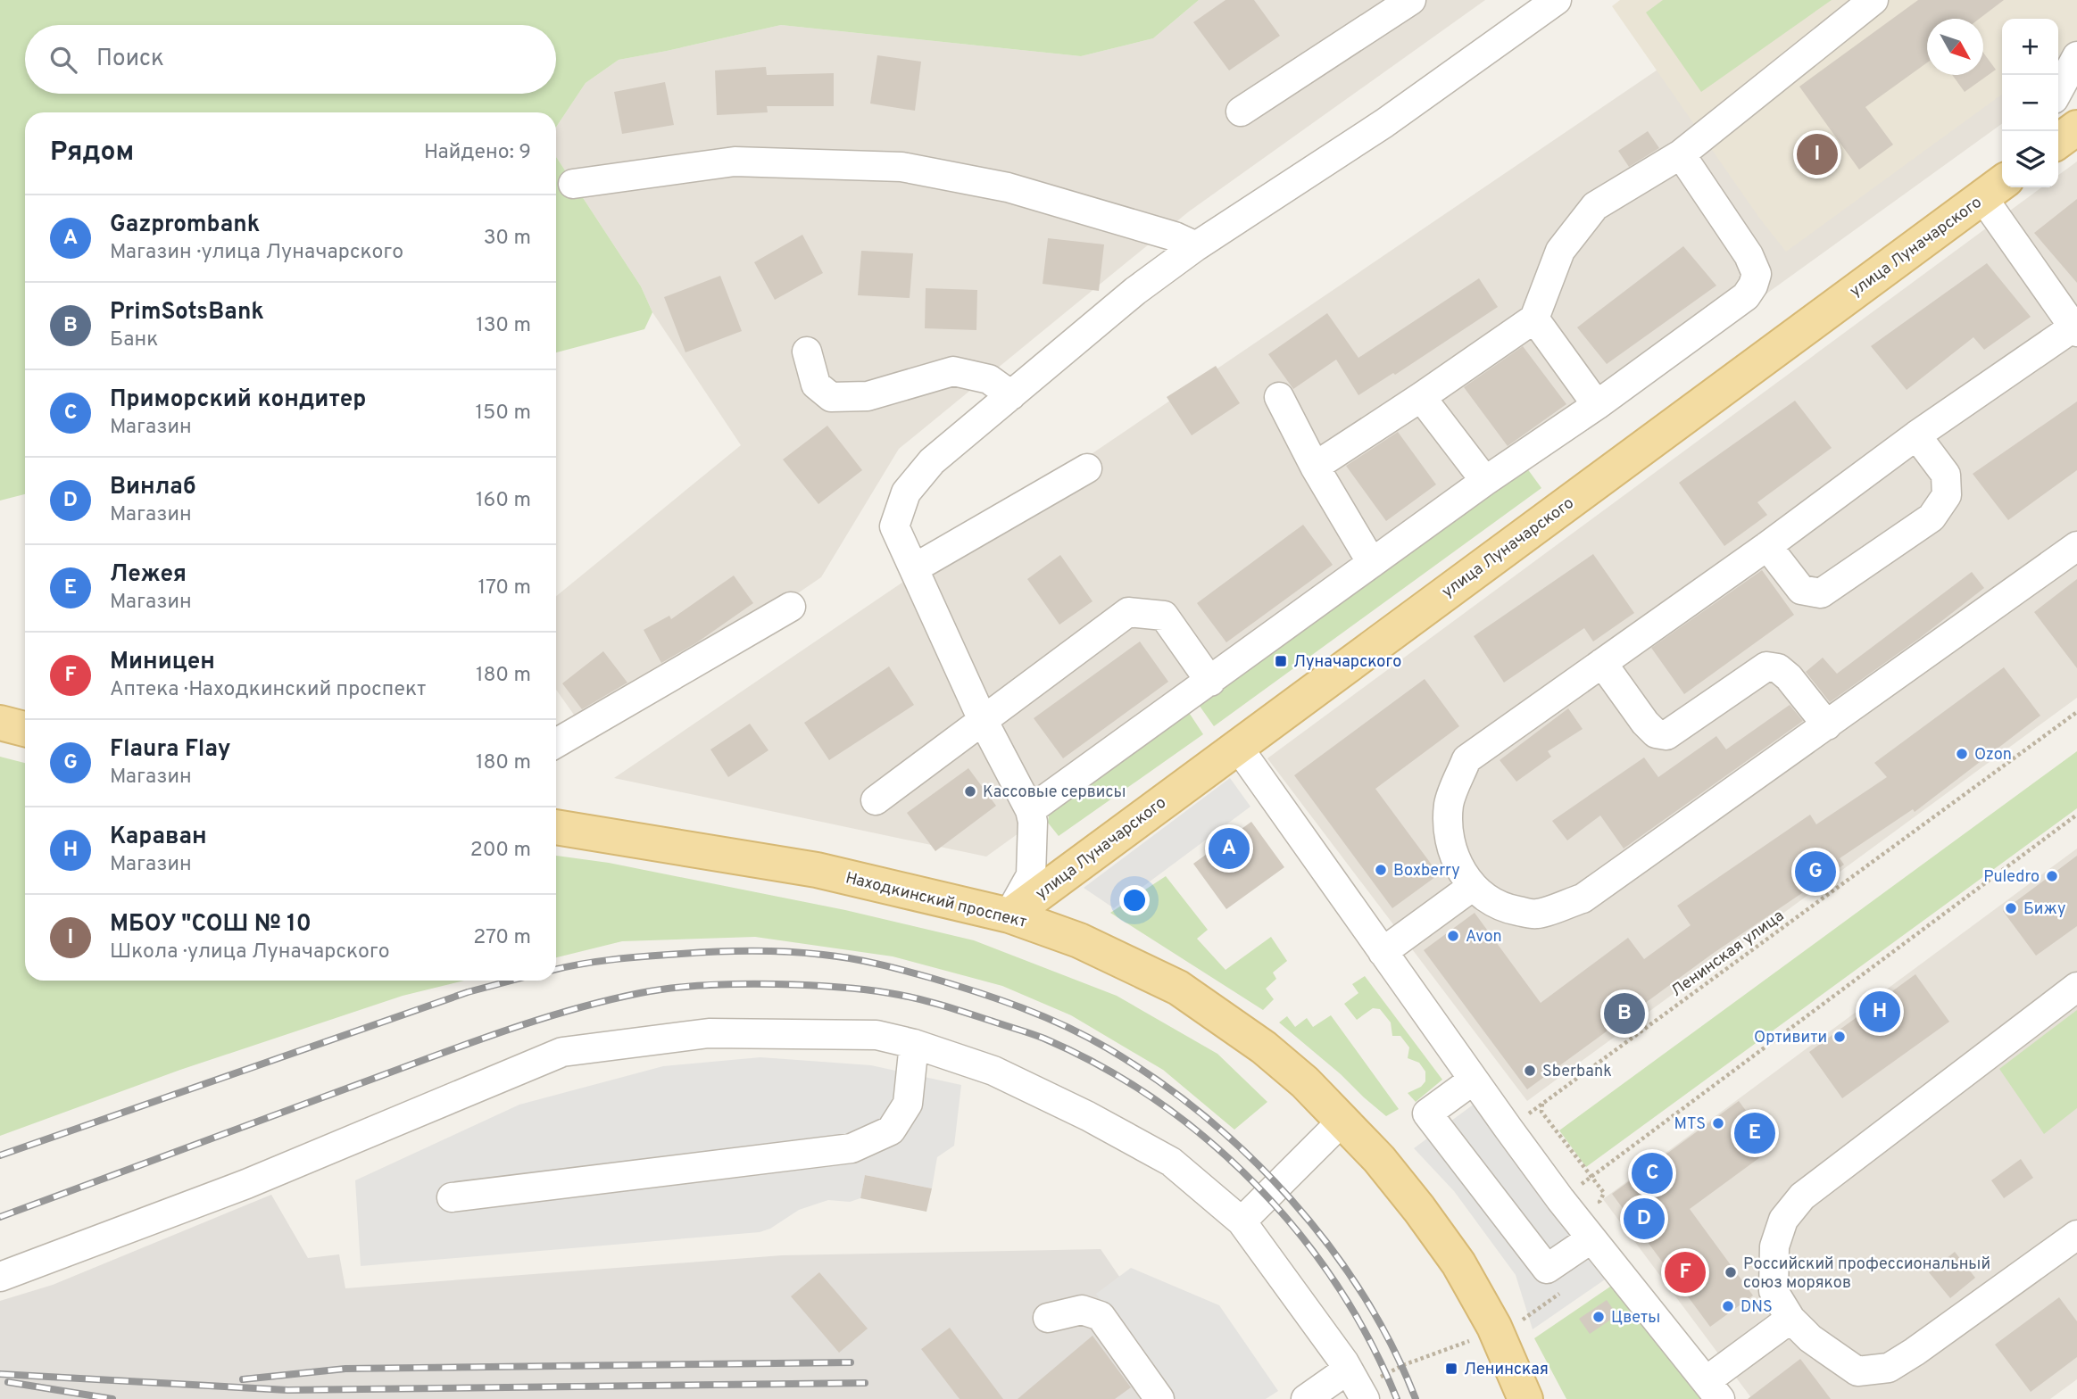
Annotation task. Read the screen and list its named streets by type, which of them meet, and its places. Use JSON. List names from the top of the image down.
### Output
{
  "streets": {
    "main road": ["улица Луначарского", "Находкинский проспект"],
    "path": ["Ленинская улица"]
  },
  "crossings": [
    ["улица Луначарского", "Находкинский проспект"]
  ],
  "places": {
    "transit": ["Луначарского", "Ленинская"],
    "other": [
      "Ozon",
      "Кассовые сервисы",
      "Boxberry",
      "Puledro",
      "Бижу",
      "Avon",
      "Ортивити",
      "Sberbank",
      "MTS",
      "Российский профессиональный союз моряков",
      "DNS",
      "Цветы"
    ]
  },
  "north": "bottom right",
  "page": {
    "map_buttons": ["+", "−"],
    "search": "Поиск",
    "heading": ["Рядом", "Найдено: 9"],
    "pins": [
      "I",
      "A",
      "G",
      "H",
      "B",
      "E",
      "C",
      "D",
      "F"
    ],
    "list": [
      {
        "mark": "A",
        "name": "Gazprombank",
        "note": "Магазин · улица Луначарского",
        "value": "30 m"
      },
      {
        "mark": "B",
        "name": "PrimSotsBank",
        "note": "Банк",
        "value": "130 m"
      },
      {
        "mark": "C",
        "name": "Приморский кондитер",
        "note": "Магазин",
        "value": "150 m"
      },
      {
        "mark": "D",
        "name": "Винлаб",
        "note": "Магазин",
        "value": "160 m"
      },
      {
        "mark": "E",
        "name": "Лежея",
        "note": "Магазин",
        "value": "170 m"
      },
      {
        "mark": "F",
        "name": "Миницен",
        "note": "Аптека · Находкинский проспект",
        "value": "180 m"
      },
      {
        "mark": "G",
        "name": "Flaura Flay",
        "note": "Магазин",
        "value": "180 m"
      },
      {
        "mark": "H",
        "name": "Караван",
        "note": "Магазин",
        "value": "200 m"
      },
      {
        "mark": "I",
        "name": "МБОУ \"СОШ № 10",
        "note": "Школа · улица Луначарского",
        "value": "270 m"
      }
    ]
  }
}
